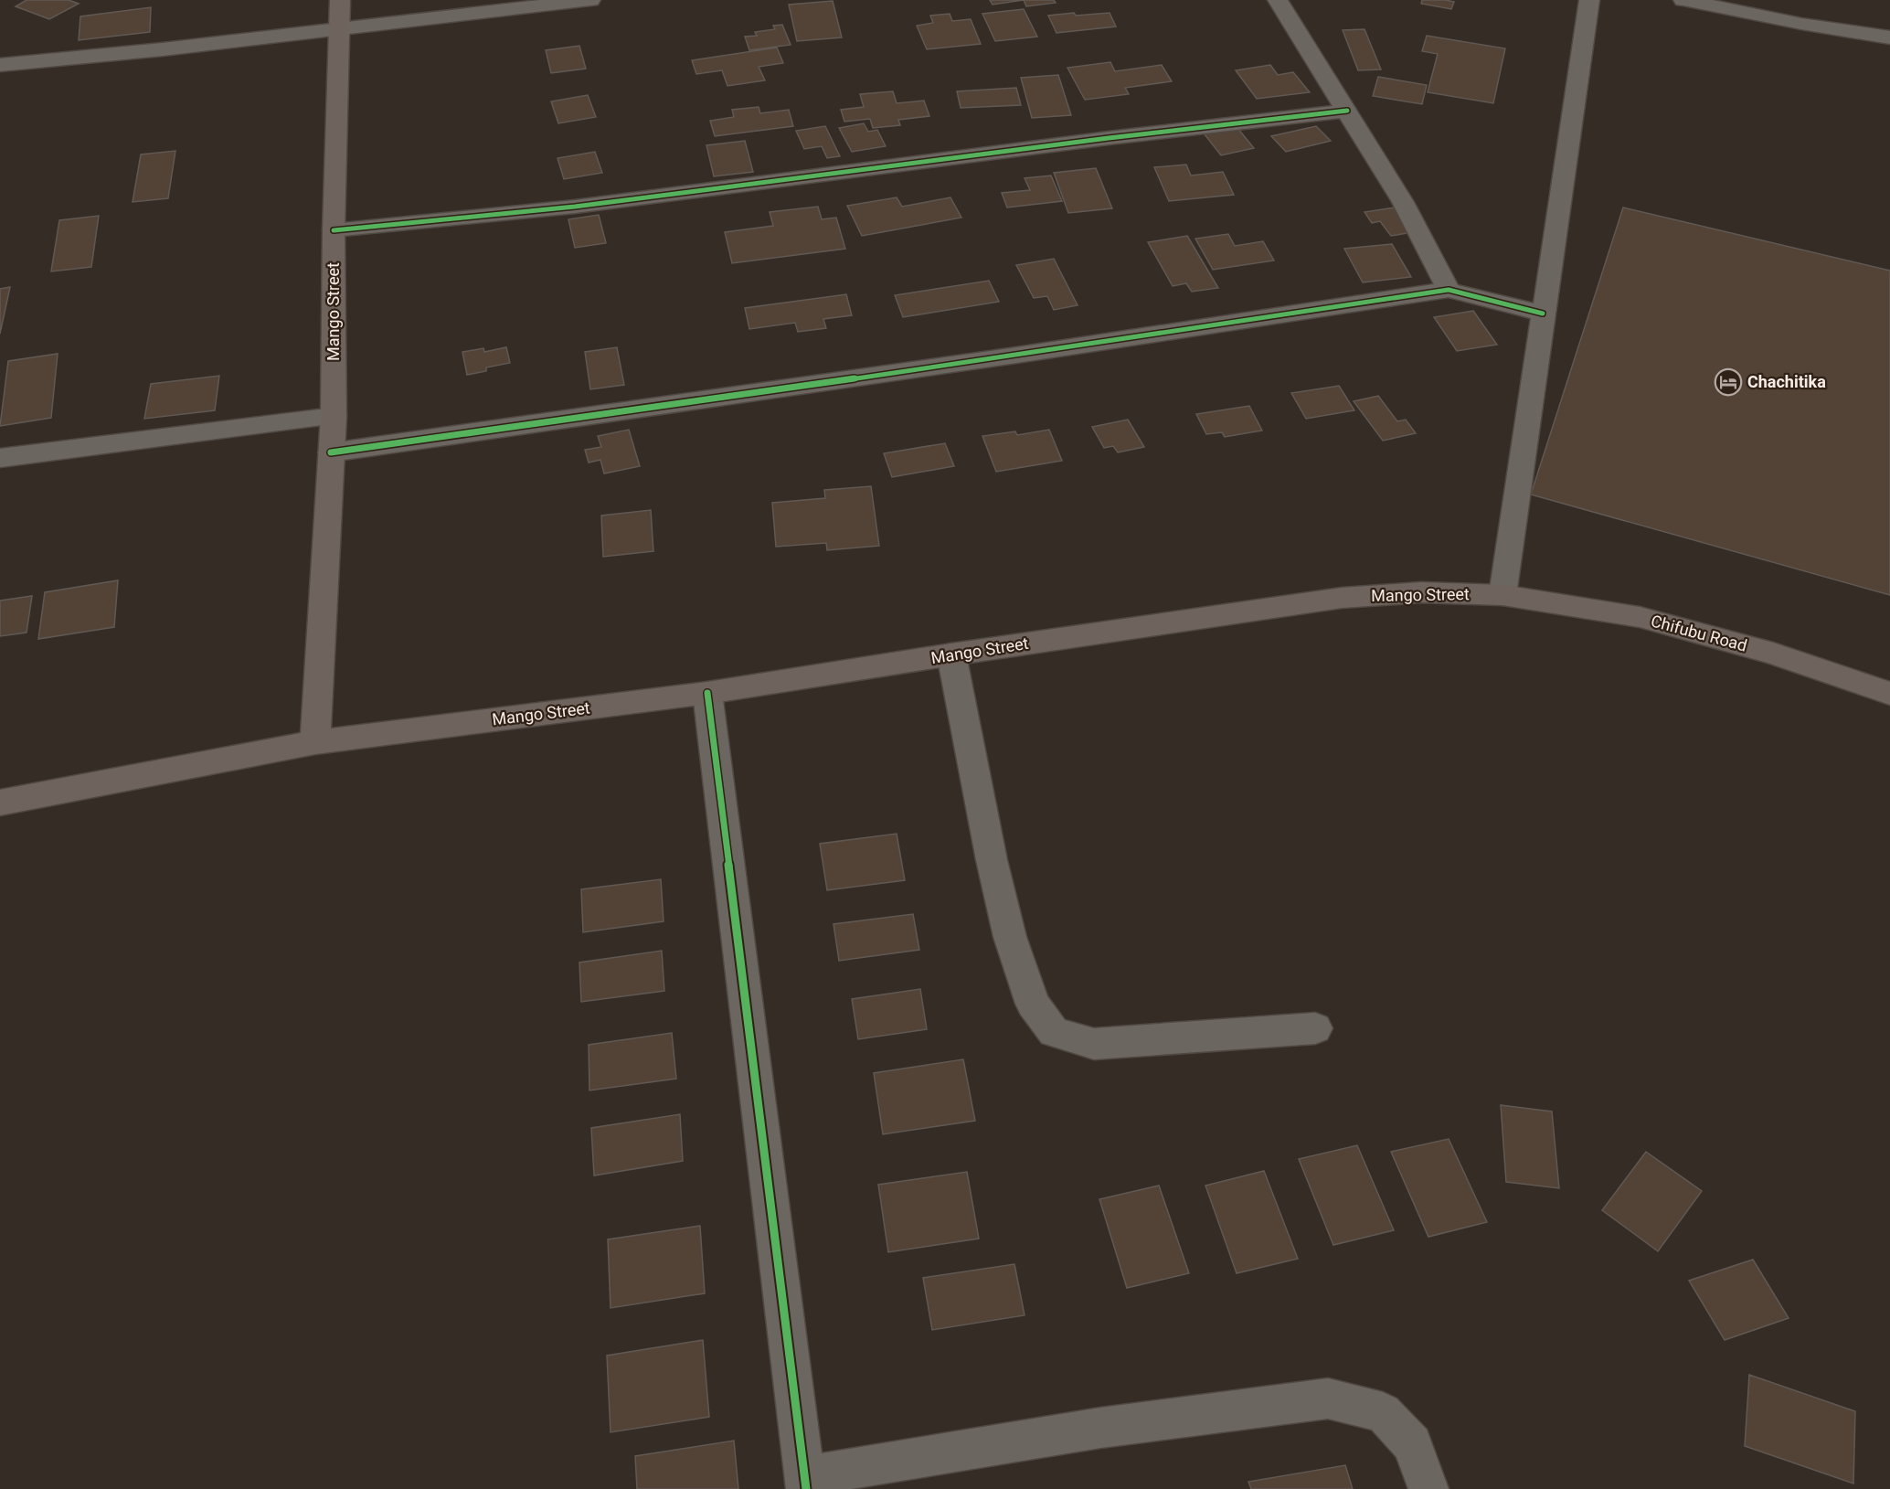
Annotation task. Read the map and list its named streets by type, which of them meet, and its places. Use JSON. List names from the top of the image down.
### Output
{
  "streets": {
    "main road": ["Mango Street", "Chifubu Road"]
  },
  "crossings": [
    ["Mango Street", "Chifubu Road"]
  ],
  "places": {
    "hotel": ["Chachitika"]
  }
}
